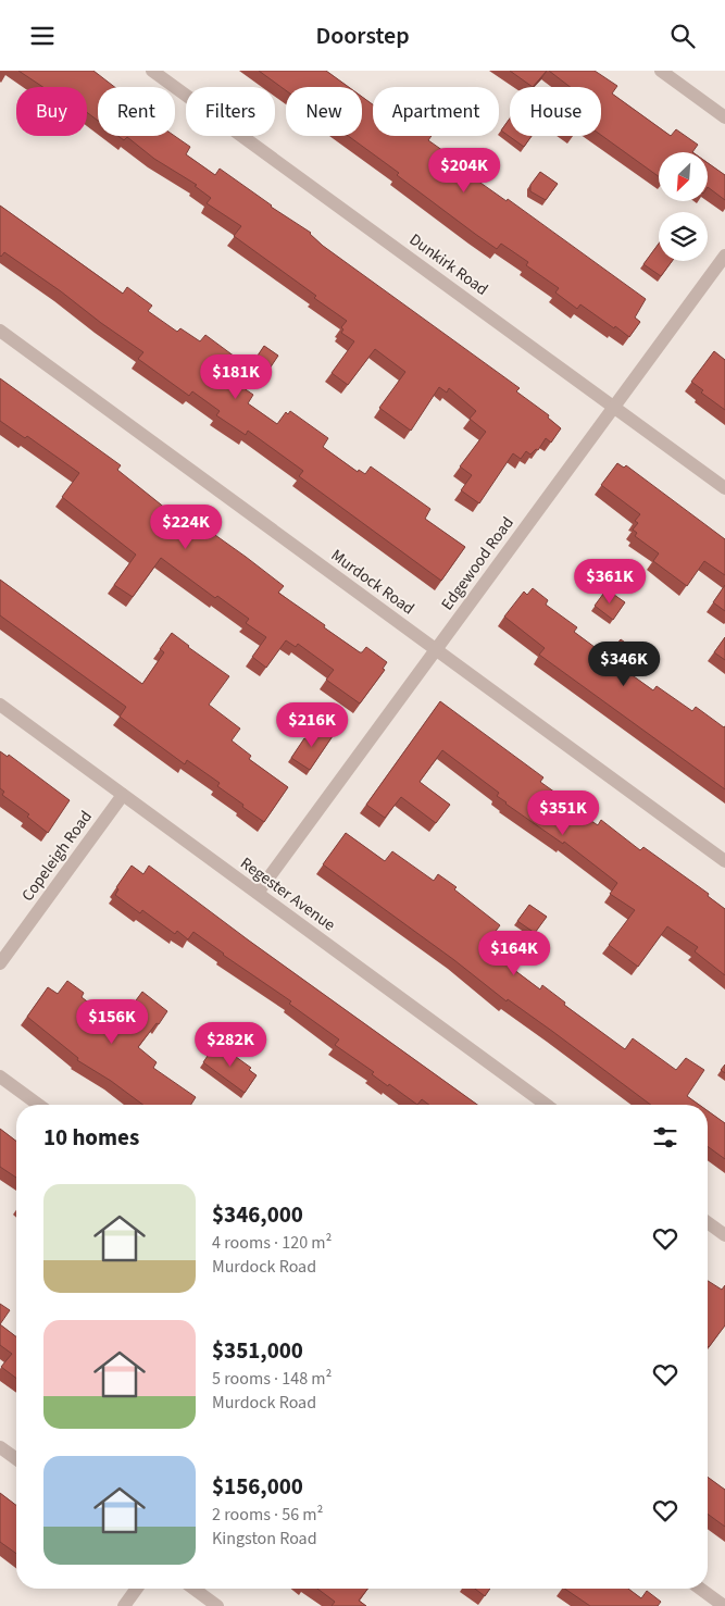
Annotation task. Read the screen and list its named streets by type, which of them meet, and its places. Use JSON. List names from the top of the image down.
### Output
{
  "streets": {
    "street": [
      "Dunkirk Road",
      "Edgewood Road",
      "Murdock Road",
      "Copeleigh Road",
      "Regester Avenue"
    ]
  },
  "crossings": [
    ["Dunkirk Road", "Edgewood Road"],
    ["Edgewood Road", "Murdock Road"],
    ["Edgewood Road", "Regester Avenue"],
    ["Copeleigh Road", "Regester Avenue"]
  ],
  "north": "bottom left",
  "page": {
    "header": "Doorstep",
    "chip": [
      "Buy",
      "Rent",
      "Filters",
      "New",
      "Apartment",
      "House"
    ],
    "price": [
      "$204K",
      "$181K",
      "$224K",
      "$361K",
      "$346K",
      "$216K",
      "$351K",
      "$164K",
      "$156K",
      "$282K"
    ],
    "heading": "10 homes",
    "list": [
      {
        "name": "$346,000",
        "note": "4 rooms · 120 m² · Murdock Road"
      },
      {
        "name": "$351,000",
        "note": "5 rooms · 148 m² · Murdock Road"
      },
      {
        "name": "$156,000",
        "note": "2 rooms · 56 m² · Kingston Road"
      }
    ]
  }
}
